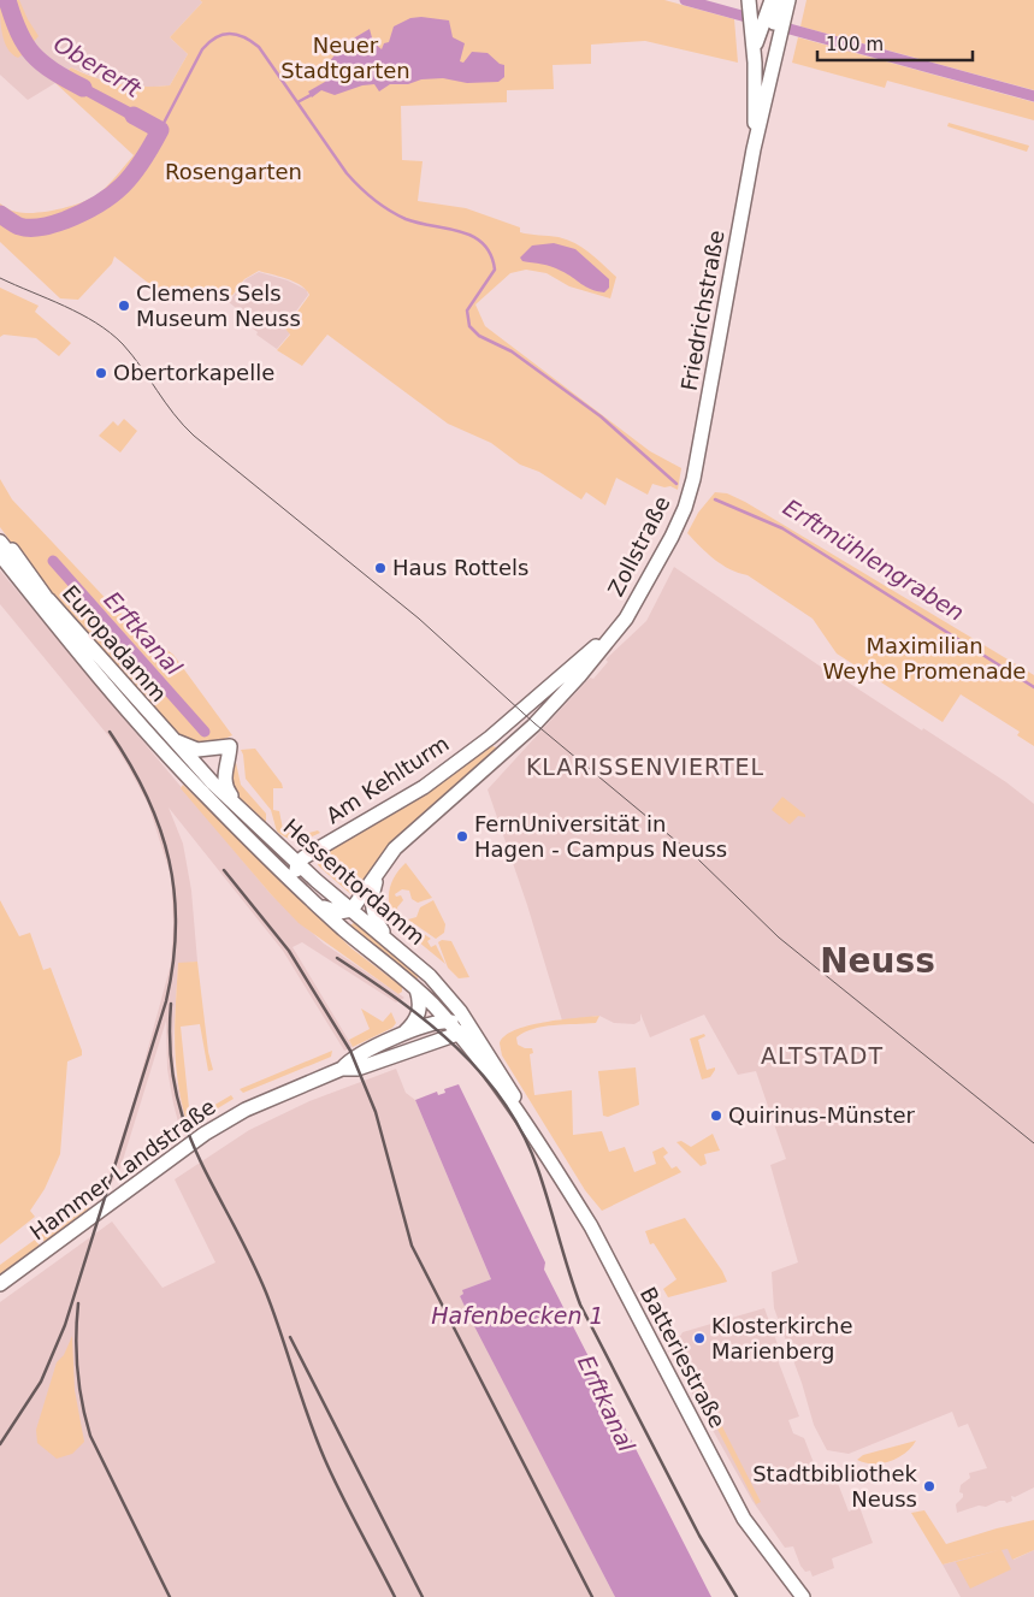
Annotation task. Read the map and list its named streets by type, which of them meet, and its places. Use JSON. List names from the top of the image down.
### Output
{
  "streets": {
    "main road": [
      "Friedrichstraße",
      "Zollstraße",
      "Europadamm",
      "Am Kehlturm",
      "Hessentordamm",
      "Hammer Landstraße",
      "Batteriestraße"
    ]
  },
  "crossings": [
    ["Friedrichstraße", "Zollstraße"],
    ["Zollstraße", "Am Kehlturm"],
    ["Europadamm", "Hessentordamm"],
    ["Am Kehlturm", "Hessentordamm"],
    ["Hessentordamm", "Hammer Landstraße"],
    ["Hessentordamm", "Batteriestraße"],
    ["Hammer Landstraße", "Batteriestraße"]
  ],
  "districts": ["KLARISSENVIERTEL", "Neuss", "ALTSTADT"],
  "water": [
    "Obererft",
    "Erftmühlengraben",
    "Erftkanal",
    "Hafenbecken 1"
  ],
  "parks": ["Neuer Stadtgarten", "Rosengarten", "Maximilian Weyhe Promenade"],
  "places": [
    "Clemens Sels Museum Neuss",
    "Obertorkapelle",
    "Haus Rottels",
    "FernUniversität in Hagen - Campus Neuss",
    "Quirinus-Münster",
    "Klosterkirche Marienberg",
    "Stadtbibliothek Neuss"
  ],
  "scale_bar": "100 m"
}
